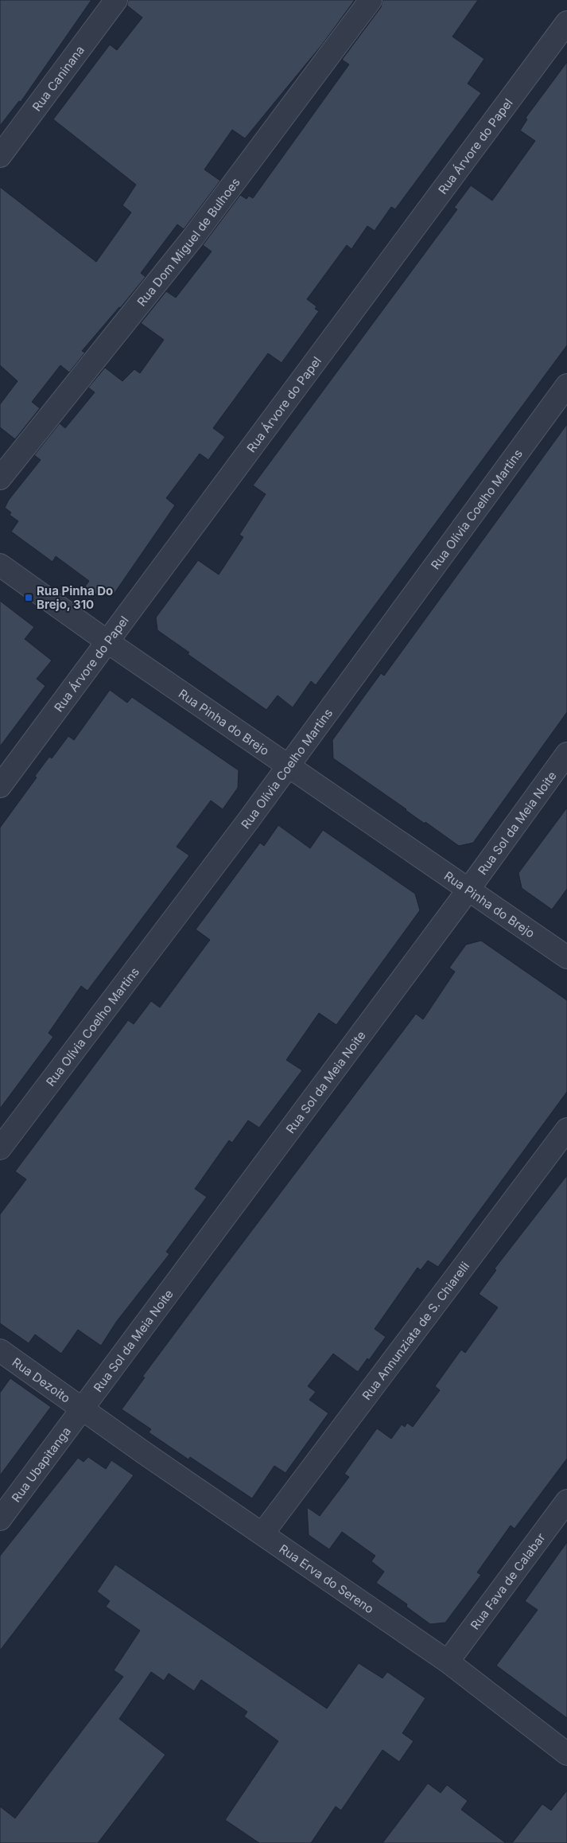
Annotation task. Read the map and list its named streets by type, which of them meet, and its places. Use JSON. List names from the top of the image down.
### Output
{
  "streets": {
    "street": [
      "Rua Caninana",
      "Rua Árvore do Papel",
      "Rua Dom Miguel de Bulhoes",
      "Rua Olívia Coelho Martins",
      "Rua Pinha do Brejo",
      "Rua Sol da Meia Noite",
      "Rua Annunziata de S. Chiarelli",
      "Rua Dezoito",
      "Rua Ubapitanga",
      "Rua Erva do Sereno",
      "Rua Fava de Calabar"
    ]
  },
  "crossings": [
    ["Rua Árvore do Papel", "Rua Pinha do Brejo"],
    ["Rua Olívia Coelho Martins", "Rua Pinha do Brejo"],
    ["Rua Pinha do Brejo", "Rua Sol da Meia Noite"],
    ["Rua Sol da Meia Noite", "Rua Dezoito"],
    ["Rua Sol da Meia Noite", "Rua Ubapitanga"],
    ["Rua Sol da Meia Noite", "Rua Erva do Sereno"],
    ["Rua Annunziata de S. Chiarelli", "Rua Erva do Sereno"],
    ["Rua Dezoito", "Rua Ubapitanga"],
    ["Rua Dezoito", "Rua Erva do Sereno"],
    ["Rua Ubapitanga", "Rua Erva do Sereno"],
    ["Rua Erva do Sereno", "Rua Fava de Calabar"]
  ],
  "places": {
    "transit": ["Rua Pinha Do Brejo, 310"]
  }
}
